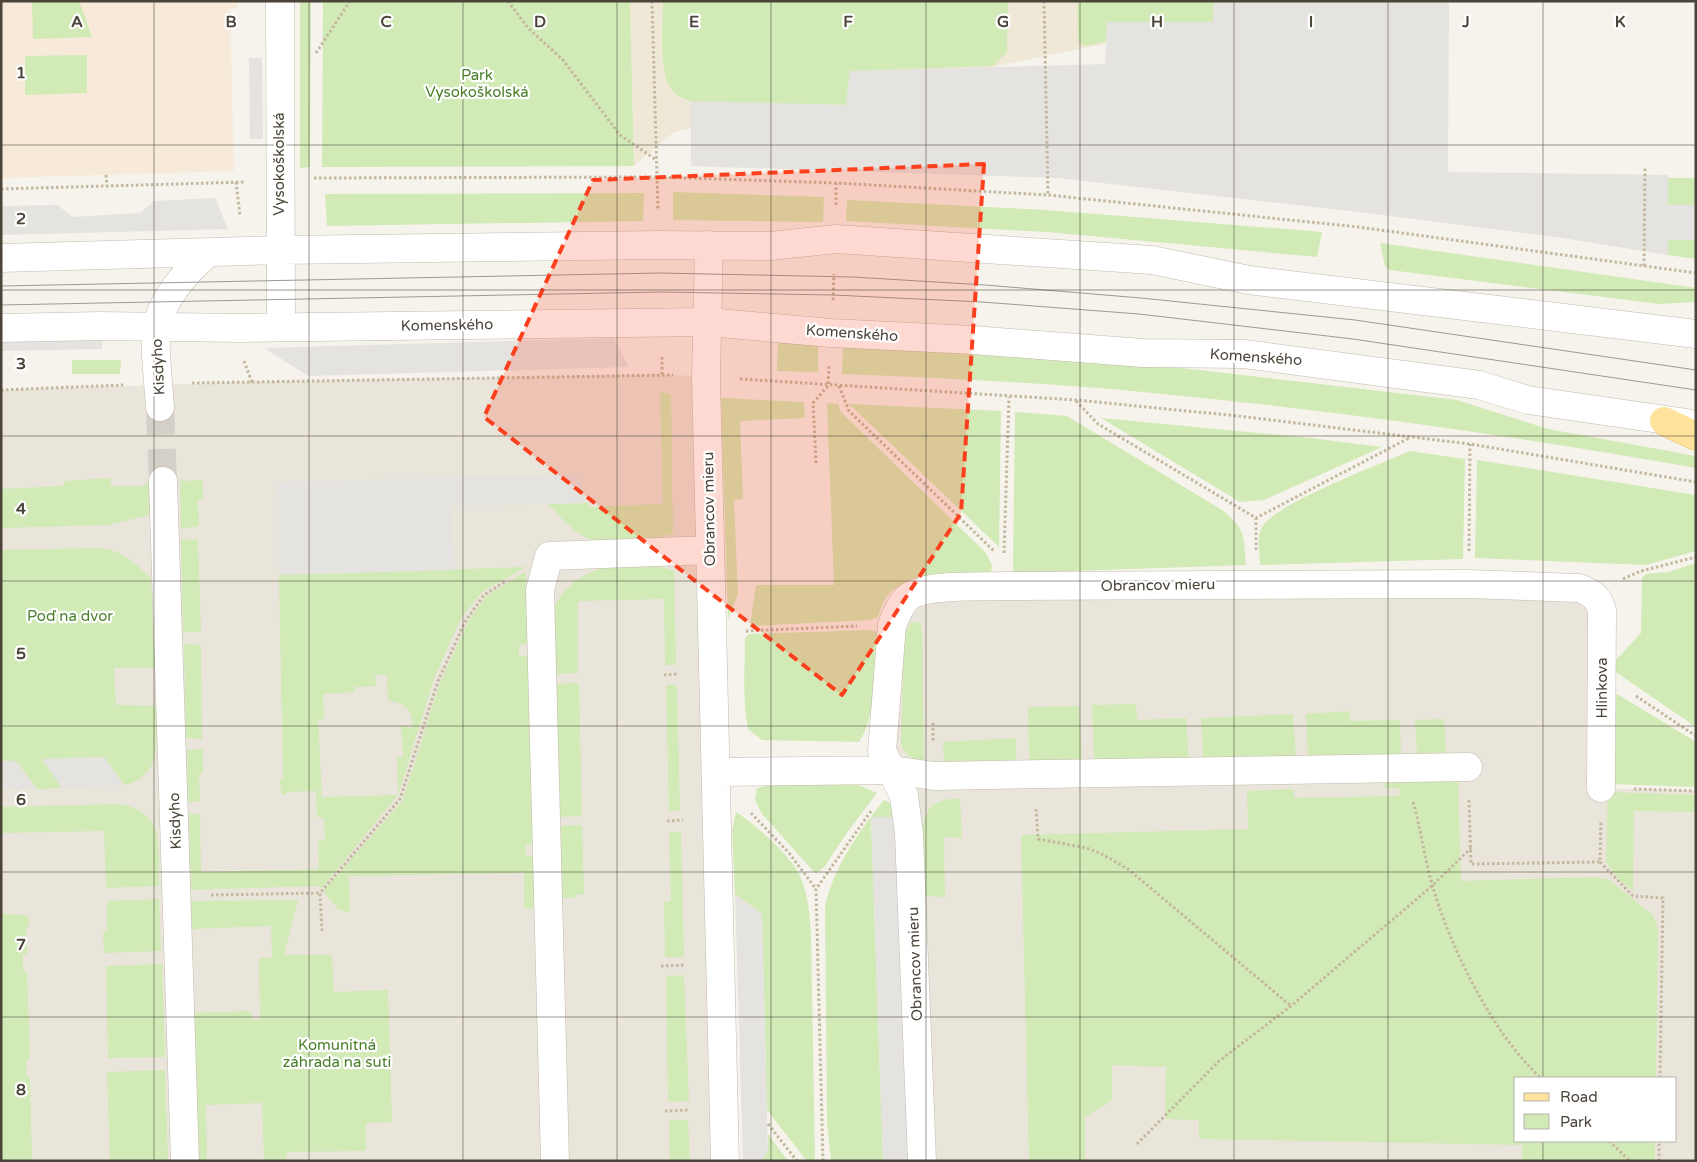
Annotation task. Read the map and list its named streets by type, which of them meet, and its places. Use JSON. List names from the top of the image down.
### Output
{
  "streets": {
    "street": [
      "Vysokoškolská",
      "Komenského",
      "Kisdyho",
      "Obrancov mieru",
      "Hlinkova"
    ]
  },
  "crossings": [
    ["Vysokoškolská", "Komenského"],
    ["Komenského", "Kisdyho"],
    ["Komenského", "Obrancov mieru"],
    ["Obrancov mieru", "Hlinkova"]
  ],
  "parks": ["Park Vysokoškolská", "Poď na dvor", "Komunitná záhrada na suti"],
  "legend": ["Road", "Park"],
  "grid": {
    "columns": [
      "A",
      "B",
      "C",
      "D",
      "E",
      "F",
      "G",
      "H",
      "I",
      "J",
      "K"
    ],
    "rows": [
      "1",
      "2",
      "3",
      "4",
      "5",
      "6",
      "7",
      "8"
    ]
  }
}
